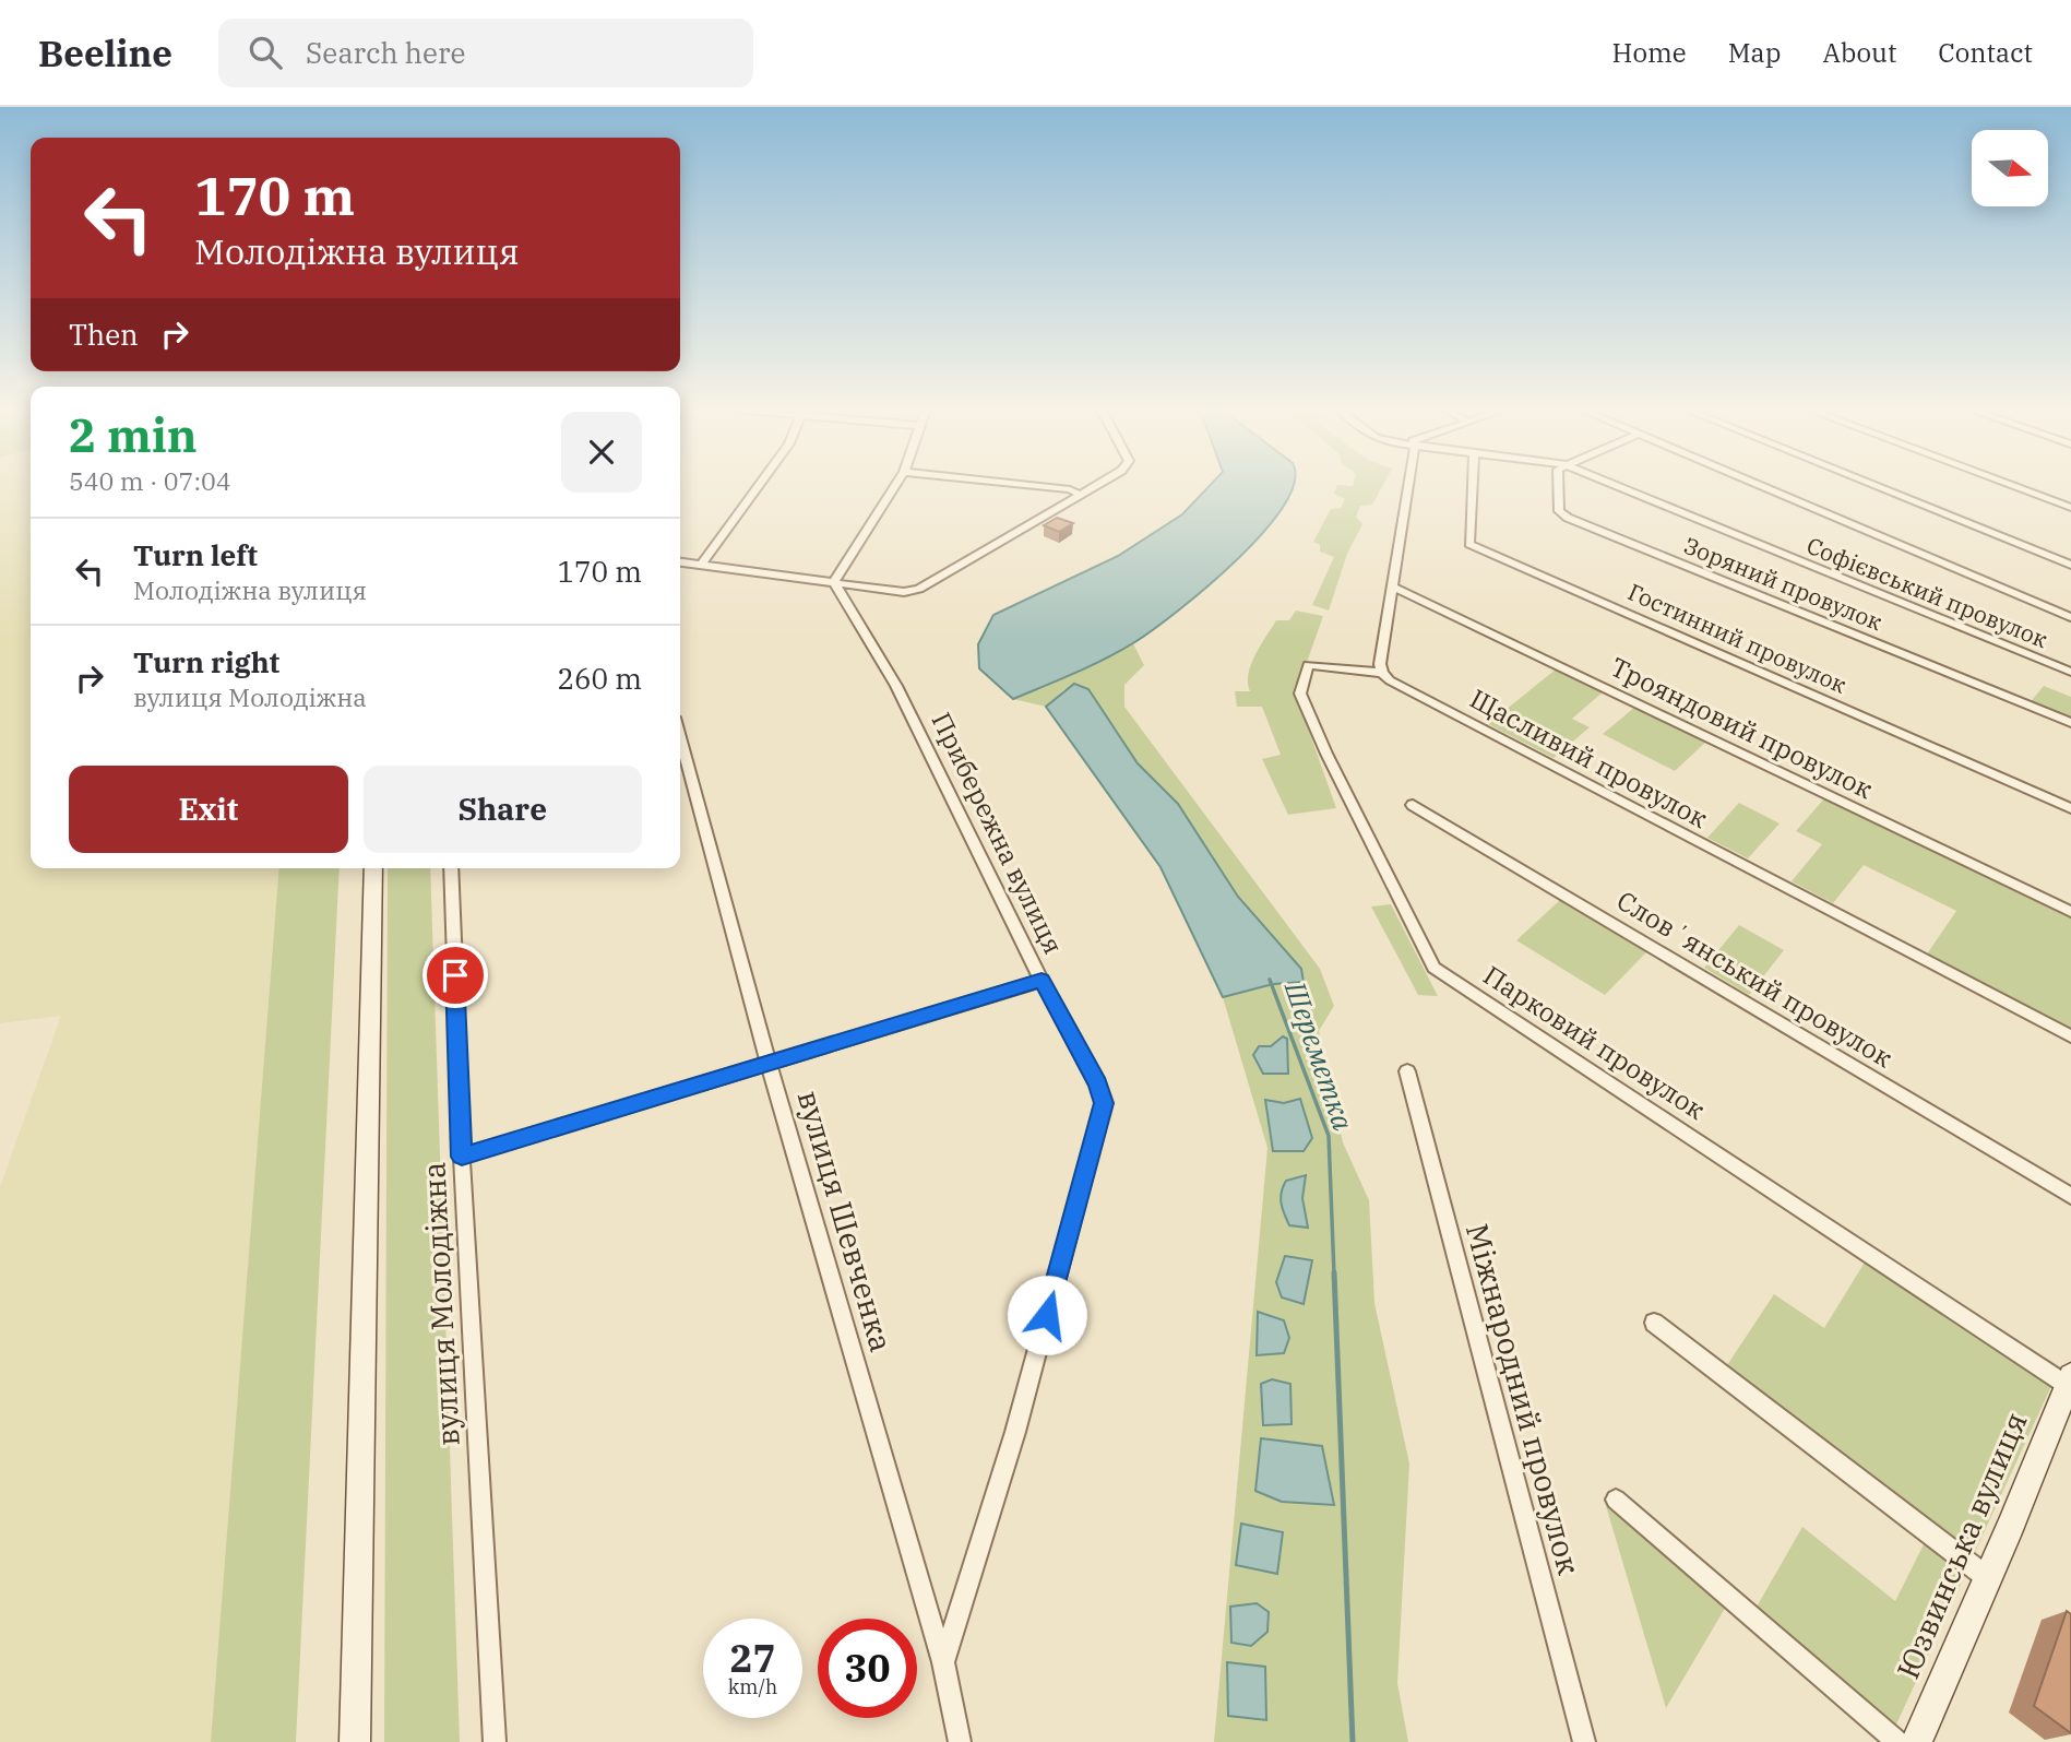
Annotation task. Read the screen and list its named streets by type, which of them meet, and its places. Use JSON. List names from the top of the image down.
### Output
{
  "streets": {
    "main road": ["Юзвинська вулиця"],
    "street": [
      "Зоряний провулок",
      "Софієвський провулок",
      "Гостинний провулок",
      "Трояндовий провулок",
      "Щасливий провулок",
      "Прибережна вулиця",
      "Словʼянський провулок",
      "Парковий провулок",
      "вулиця Шевченка",
      "вулиця Молодіжна",
      "Міжнародний провулок"
    ]
  },
  "crossings": [
    ["Щасливий провулок", "Парковий провулок"],
    ["Прибережна вулиця", "вулиця Шевченка"],
    ["Парковий провулок", "Юзвинська вулиця"]
  ],
  "water": ["Шереметка"],
  "north": "right",
  "page": {
    "header": "Beeline",
    "search": "Search here",
    "nav": [
      "Home",
      "Map",
      "About",
      "Contact"
    ],
    "turn": ["170 m", "Молодіжна вулиця"],
    "then": "Then",
    "heading": ["2 min", "540 m · 07:04"],
    "list": [
      {
        "name": "Turn left",
        "note": "Молодіжна вулиця",
        "value": "170 m"
      },
      {
        "name": "Turn right",
        "note": "вулиця Молодіжна",
        "value": "260 m"
      }
    ],
    "buttons": ["Exit", "Share"],
    "speed": "27 km/h",
    "limit": "30"
  }
}
